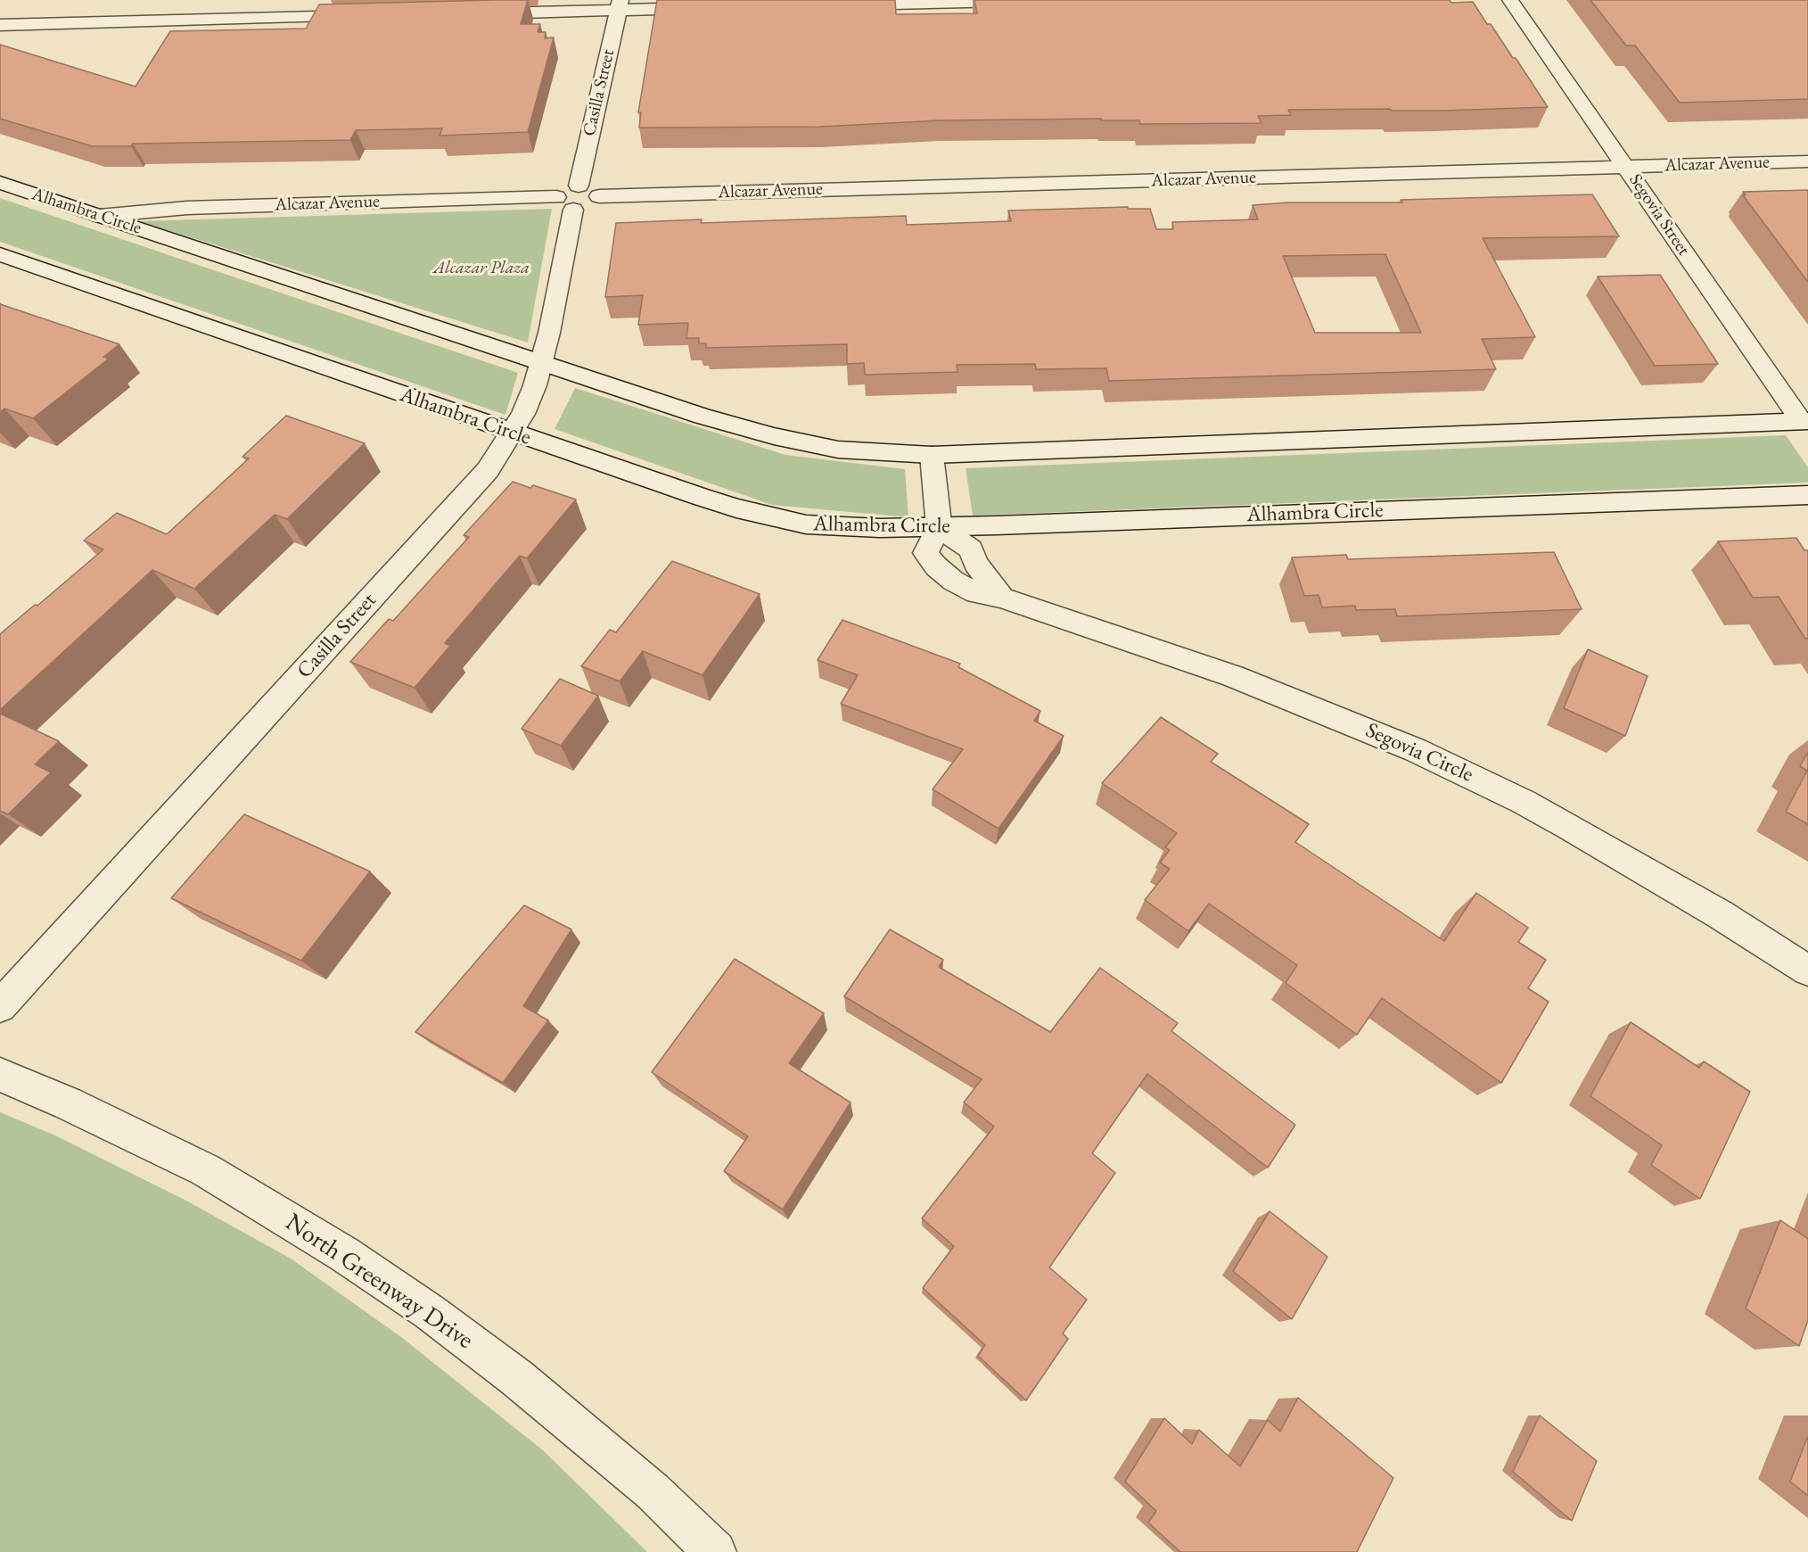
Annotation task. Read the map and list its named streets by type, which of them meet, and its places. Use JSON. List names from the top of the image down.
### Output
{
  "streets": {
    "street": [
      "Casilla Street",
      "Alcazar Avenue",
      "Alhambra Circle",
      "Segovia Street",
      "Segovia Circle",
      "North Greenway Drive"
    ]
  },
  "crossings": [
    ["Casilla Street", "Alcazar Avenue"],
    ["Casilla Street", "Alhambra Circle"],
    ["Alcazar Avenue", "Alhambra Circle"],
    ["Alcazar Avenue", "Segovia Street"],
    ["Alhambra Circle", "Segovia Street"],
    ["Alhambra Circle", "Segovia Circle"]
  ],
  "parks": ["Alcazar Plaza"]
}
